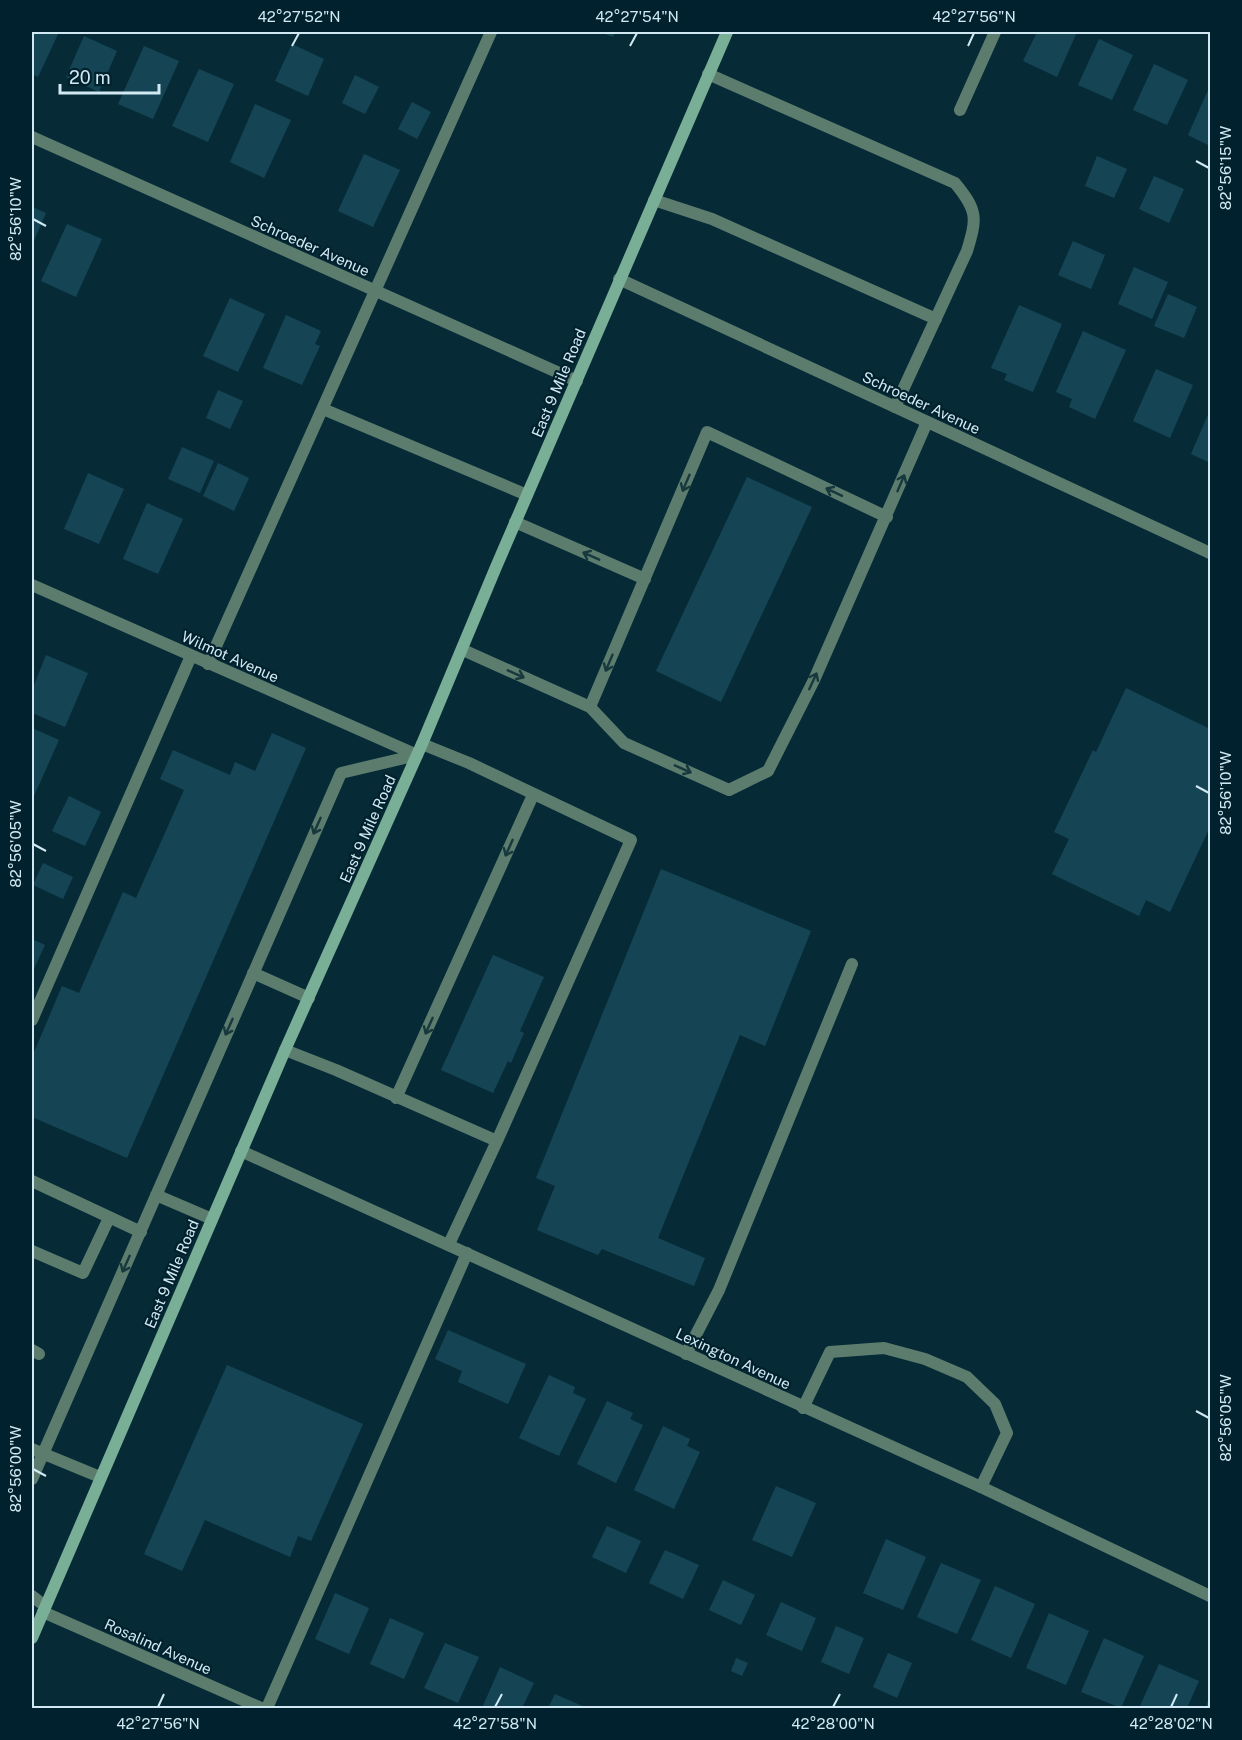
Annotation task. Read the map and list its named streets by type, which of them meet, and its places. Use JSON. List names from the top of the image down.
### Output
{
  "streets": {
    "main road": ["East 9 Mile Road"],
    "street": [
      "Schroeder Avenue",
      "Wilmot Avenue",
      "Lexington Avenue",
      "Rosalind Avenue"
    ]
  },
  "crossings": [
    ["Schroeder Avenue", "East 9 Mile Road"],
    ["East 9 Mile Road", "Wilmot Avenue"],
    ["East 9 Mile Road", "Lexington Avenue"],
    ["East 9 Mile Road", "Rosalind Avenue"]
  ],
  "scale_bar": "20 m",
  "coordinates": [
    "42°27'52\"N",
    "42°27'54\"N",
    "42°27'56\"N",
    "82°56'15\"W",
    "82°56'10\"W",
    "82°56'05\"W",
    "82°56'00\"W",
    "42°27'58\"N",
    "42°28'00\"N",
    "42°28'02\"N"
  ]
}
